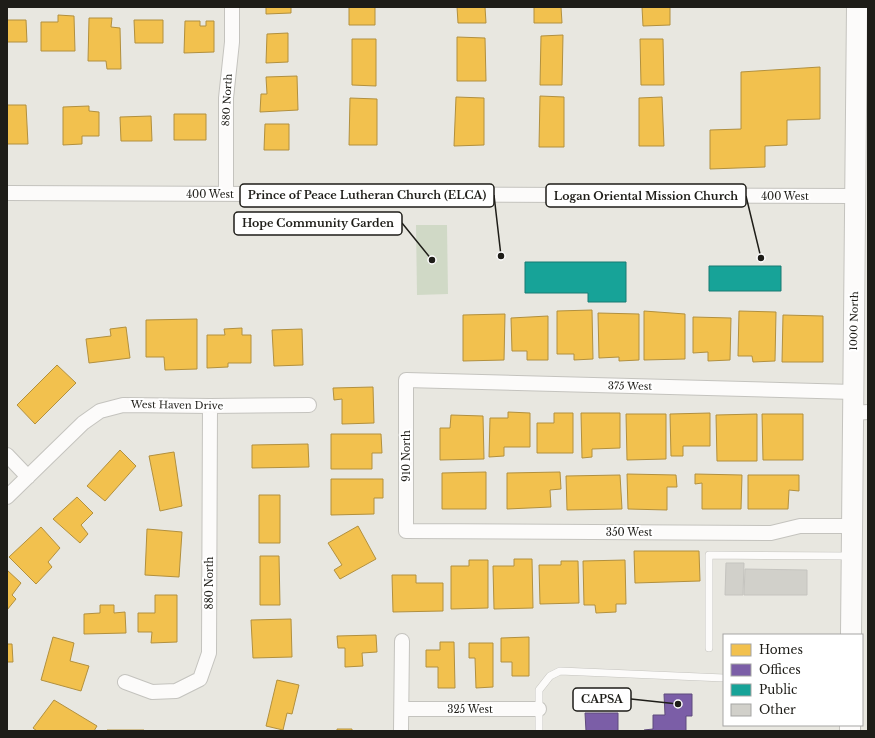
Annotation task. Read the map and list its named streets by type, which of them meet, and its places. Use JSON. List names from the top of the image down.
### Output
{
  "streets": {
    "street": [
      "880 North",
      "400 West",
      "1000 North",
      "375 West",
      "West Haven Drive",
      "910 North",
      "350 West",
      "325 West"
    ]
  },
  "crossings": [
    ["880 North", "400 West"],
    ["880 North", "West Haven Drive"],
    ["400 West", "1000 North"],
    ["1000 North", "375 West"],
    ["1000 North", "350 West"],
    ["375 West", "910 North"],
    ["910 North", "350 West"]
  ],
  "places": [
    "Prince of Peace Lutheran Church (ELCA)",
    "Logan Oriental Mission Church",
    "Hope Community Garden",
    "CAPSA"
  ],
  "legend": [
    "Homes",
    "Offices",
    "Public",
    "Other"
  ]
}
